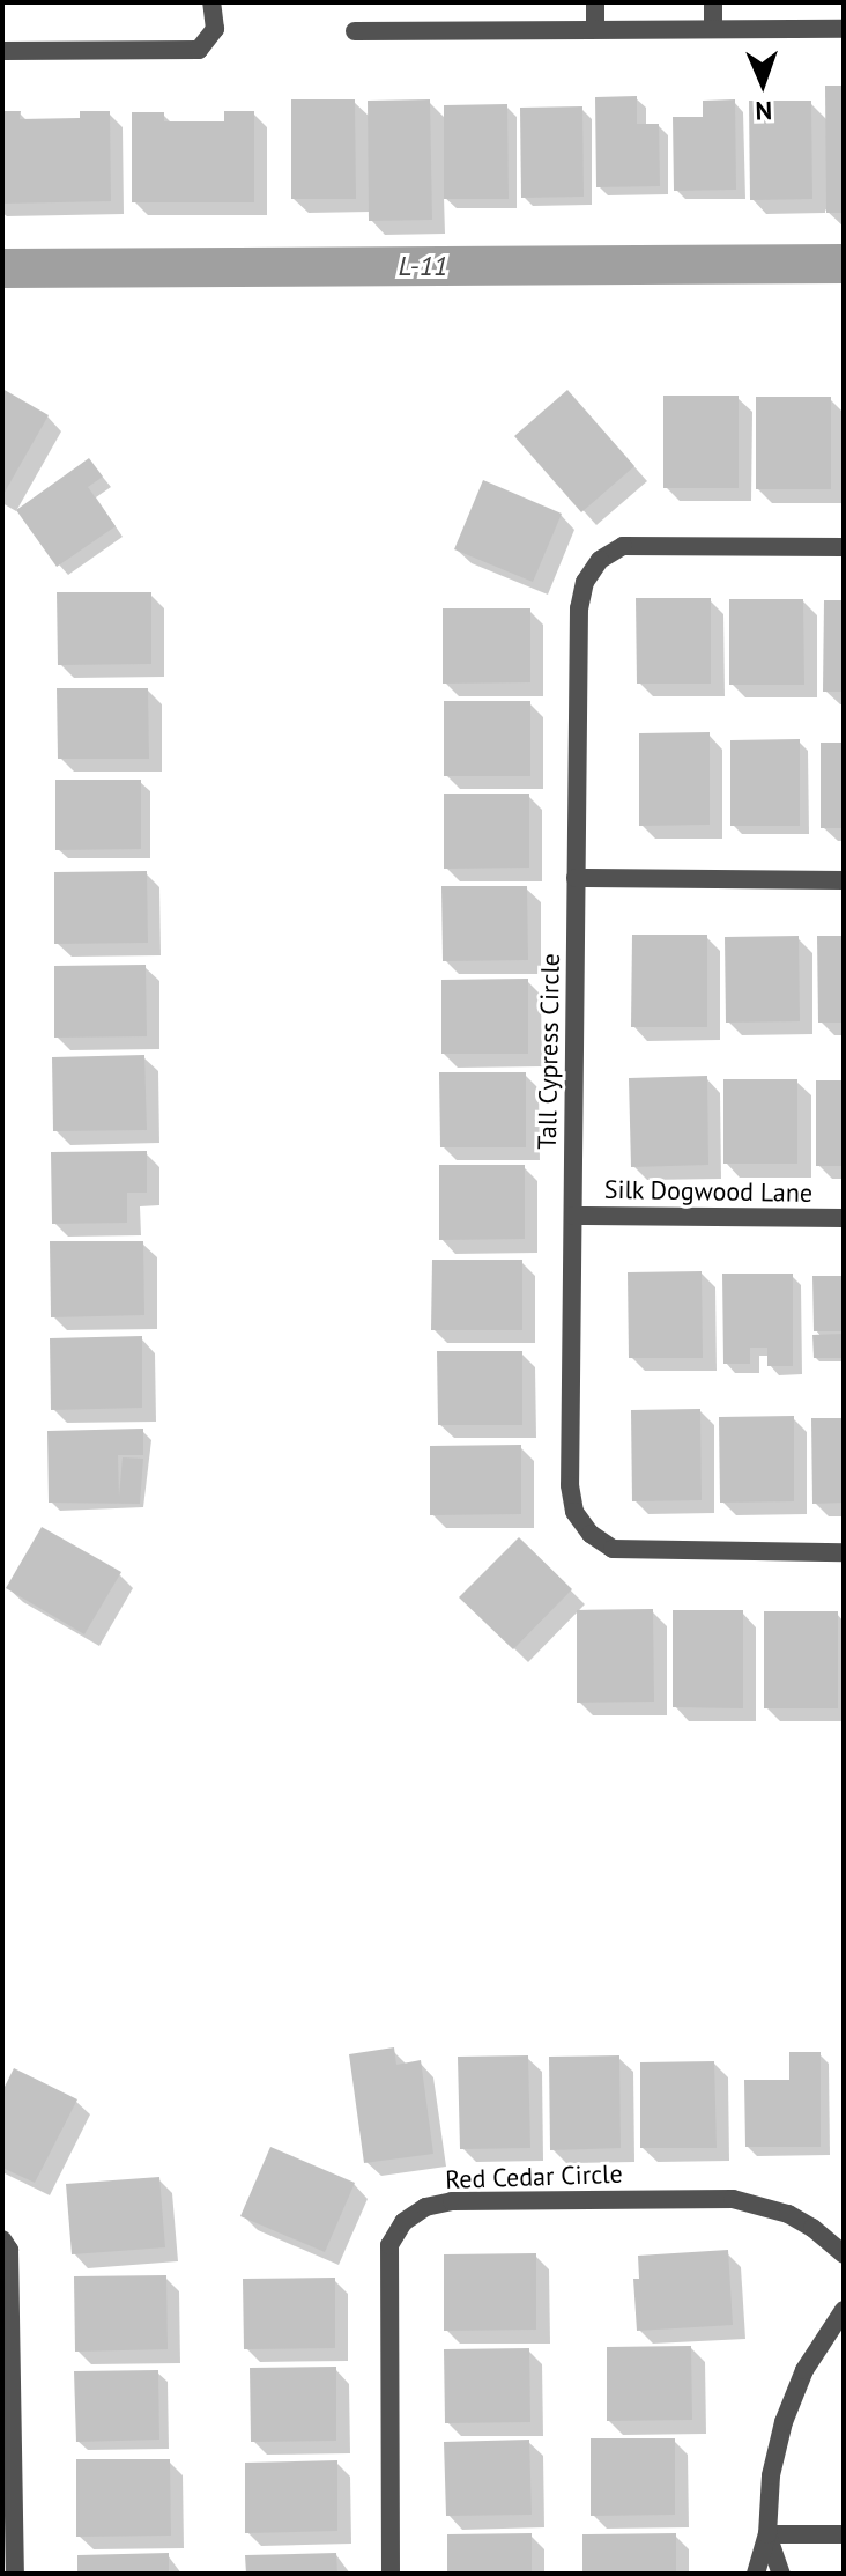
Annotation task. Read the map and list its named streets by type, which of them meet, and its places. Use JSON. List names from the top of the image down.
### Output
{
  "streets": {
    "street": ["Tall Cypress Circle", "Silk Dogwood Lane", "Red Cedar Circle"]
  },
  "crossings": [
    ["Tall Cypress Circle", "Silk Dogwood Lane"]
  ],
  "water": ["L-11"],
  "north": "bottom"
}
